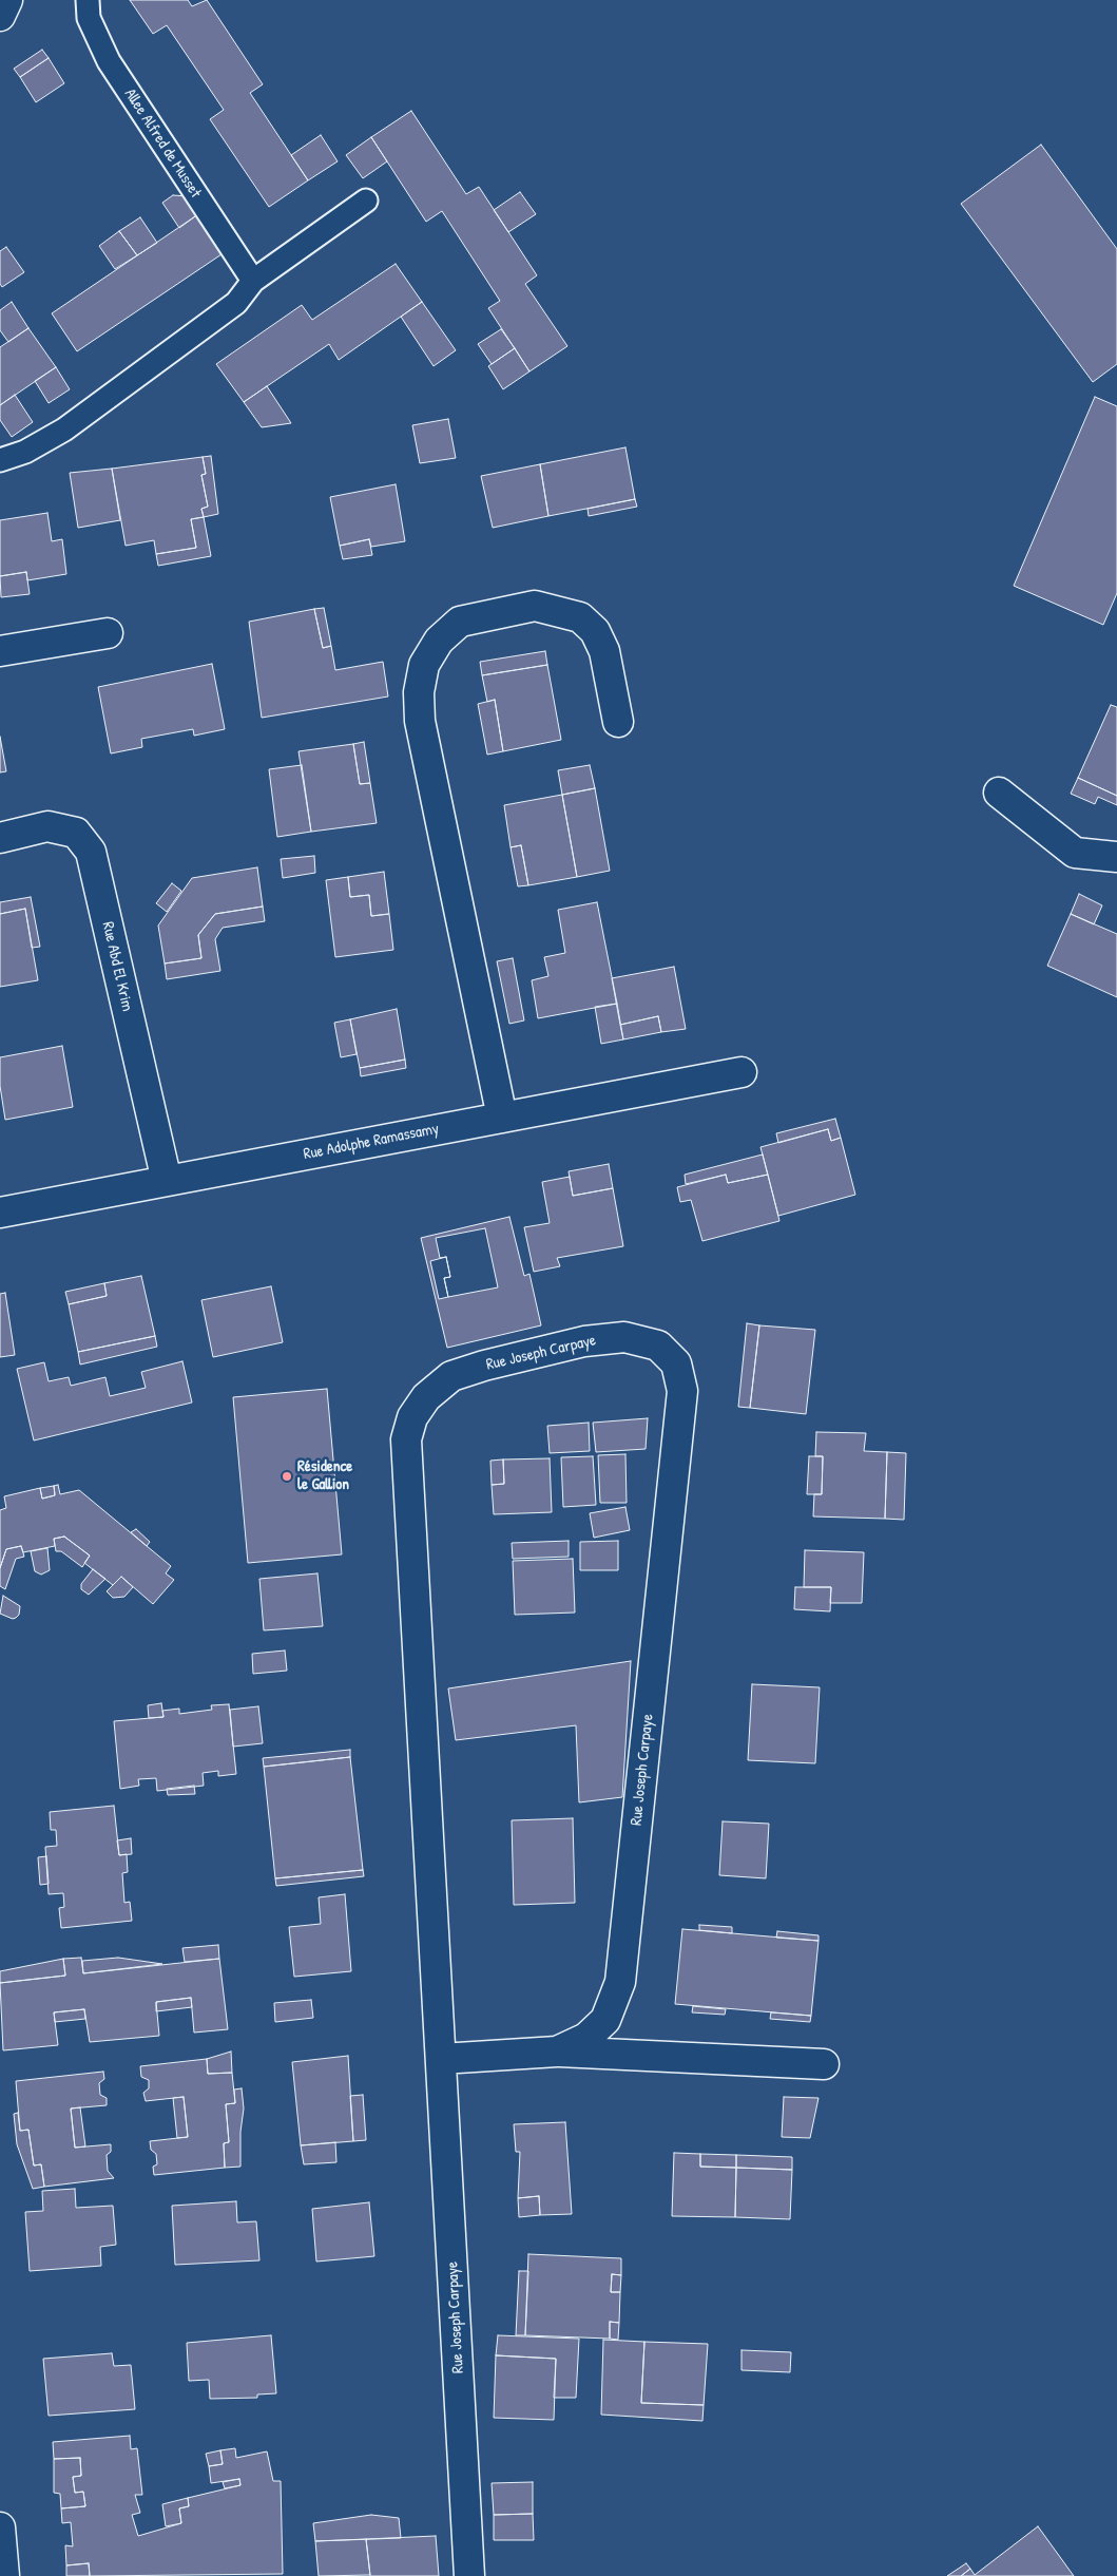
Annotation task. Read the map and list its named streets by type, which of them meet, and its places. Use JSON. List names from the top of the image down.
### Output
{
  "streets": {
    "street": ["Rue Abd El Krim", "Rue Adolphe Ramassamy", "Rue Joseph Carpaye"],
    "lane": ["Allee Alfred de Musset"]
  },
  "crossings": [
    ["Rue Abd El Krim", "Rue Adolphe Ramassamy"]
  ],
  "places": ["Résidence le Gallion"]
}
